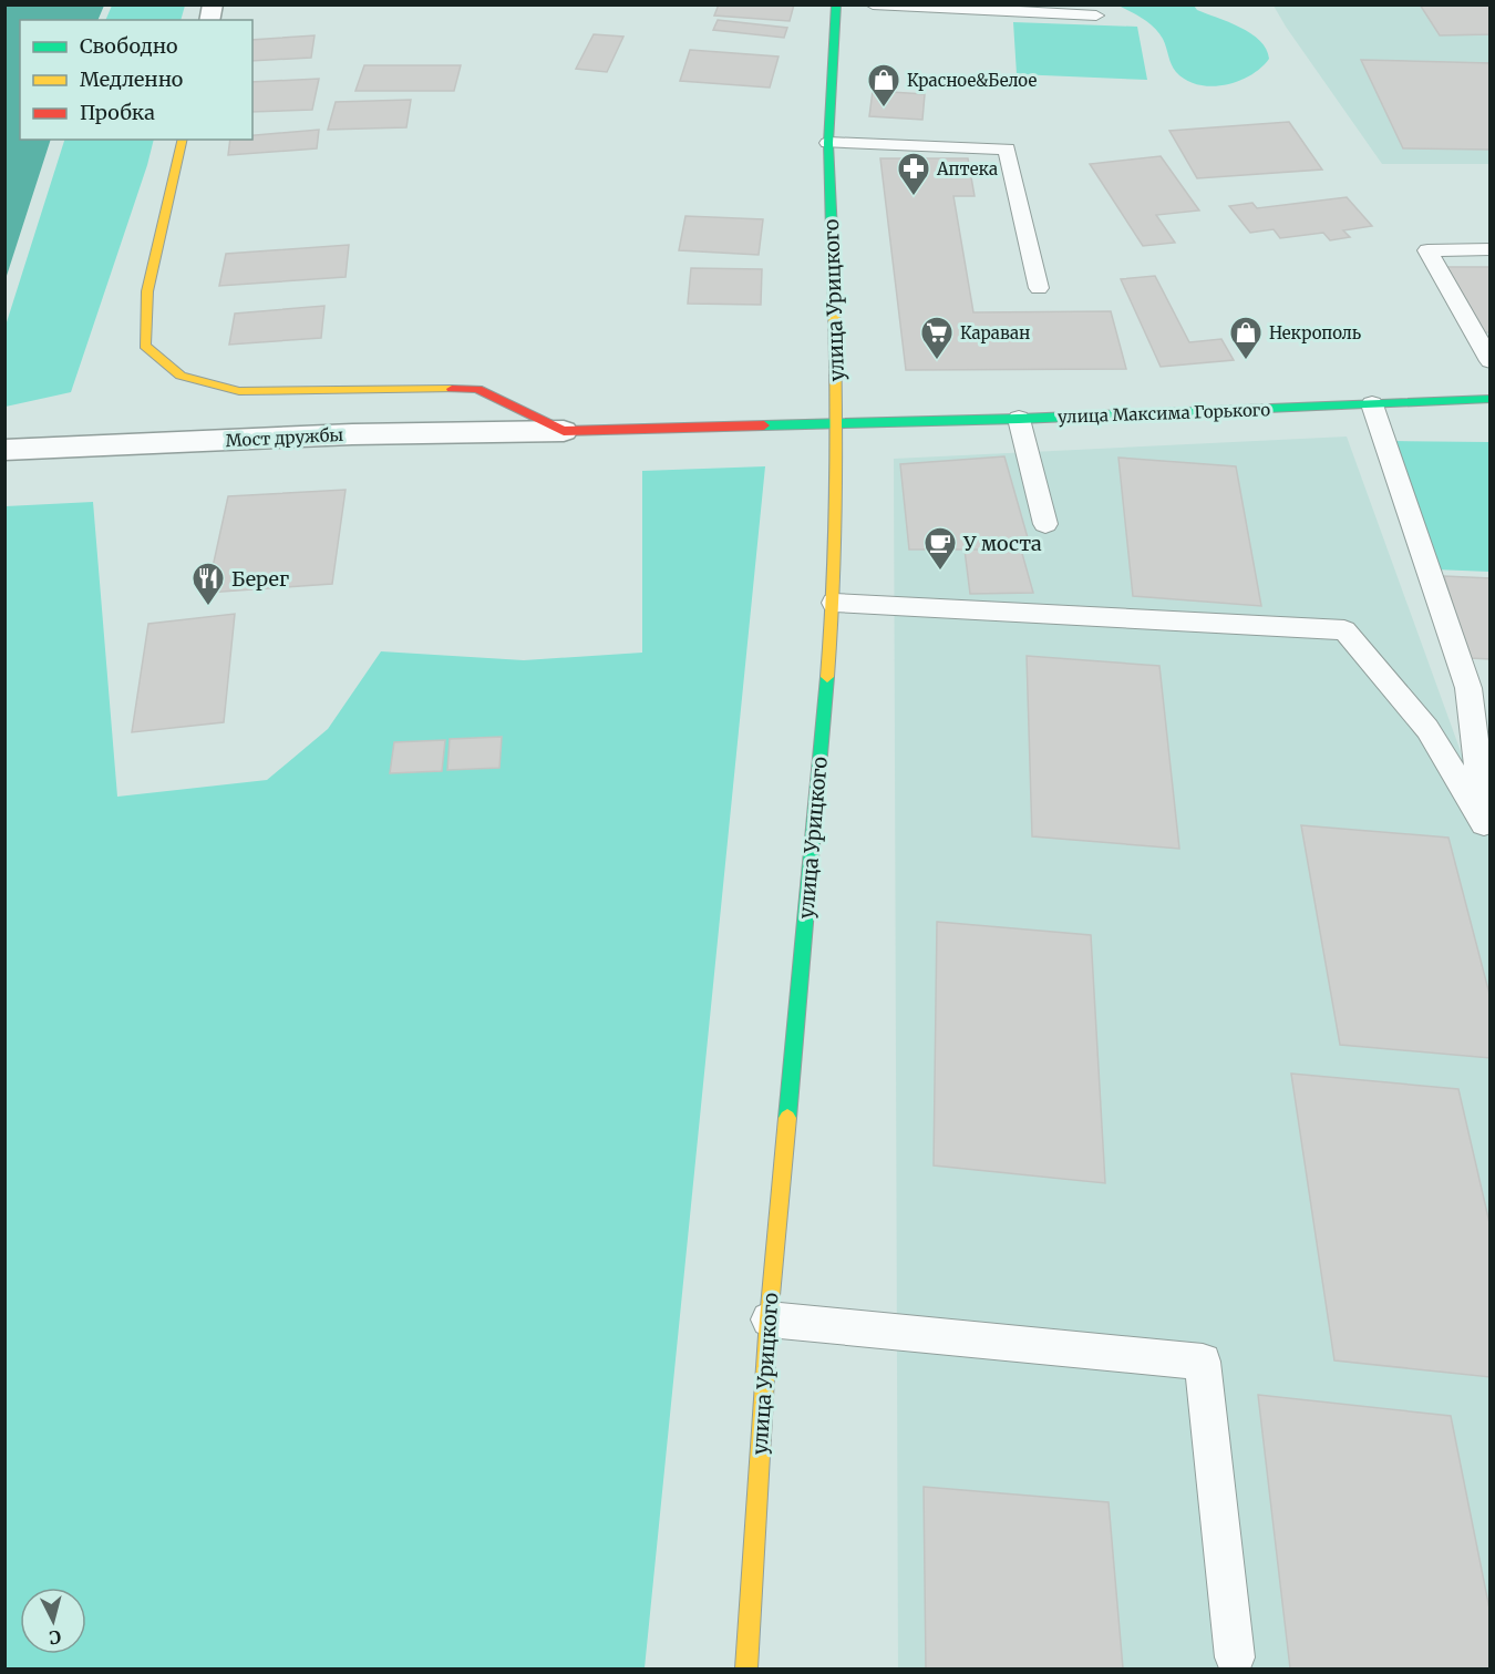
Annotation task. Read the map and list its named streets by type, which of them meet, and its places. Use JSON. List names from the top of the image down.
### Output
{
  "streets": {
    "main road": ["улица Урицкого", "улица Максима Горького"],
    "street": ["Мост дружбы"]
  },
  "crossings": [
    ["улица Урицкого", "улица Максима Горького"],
    ["улица Максима Горького", "Мост дружбы"]
  ],
  "places": {
    "shop": ["Красное&Белое", "Некрополь"],
    "pharmacy": ["Аптека"],
    "supermarket": ["Караван"],
    "cafe": ["У моста"],
    "restaurant": ["Берег"]
  },
  "legend": ["Свободно", "Медленно", "Пробка"],
  "north": "bottom"
}
